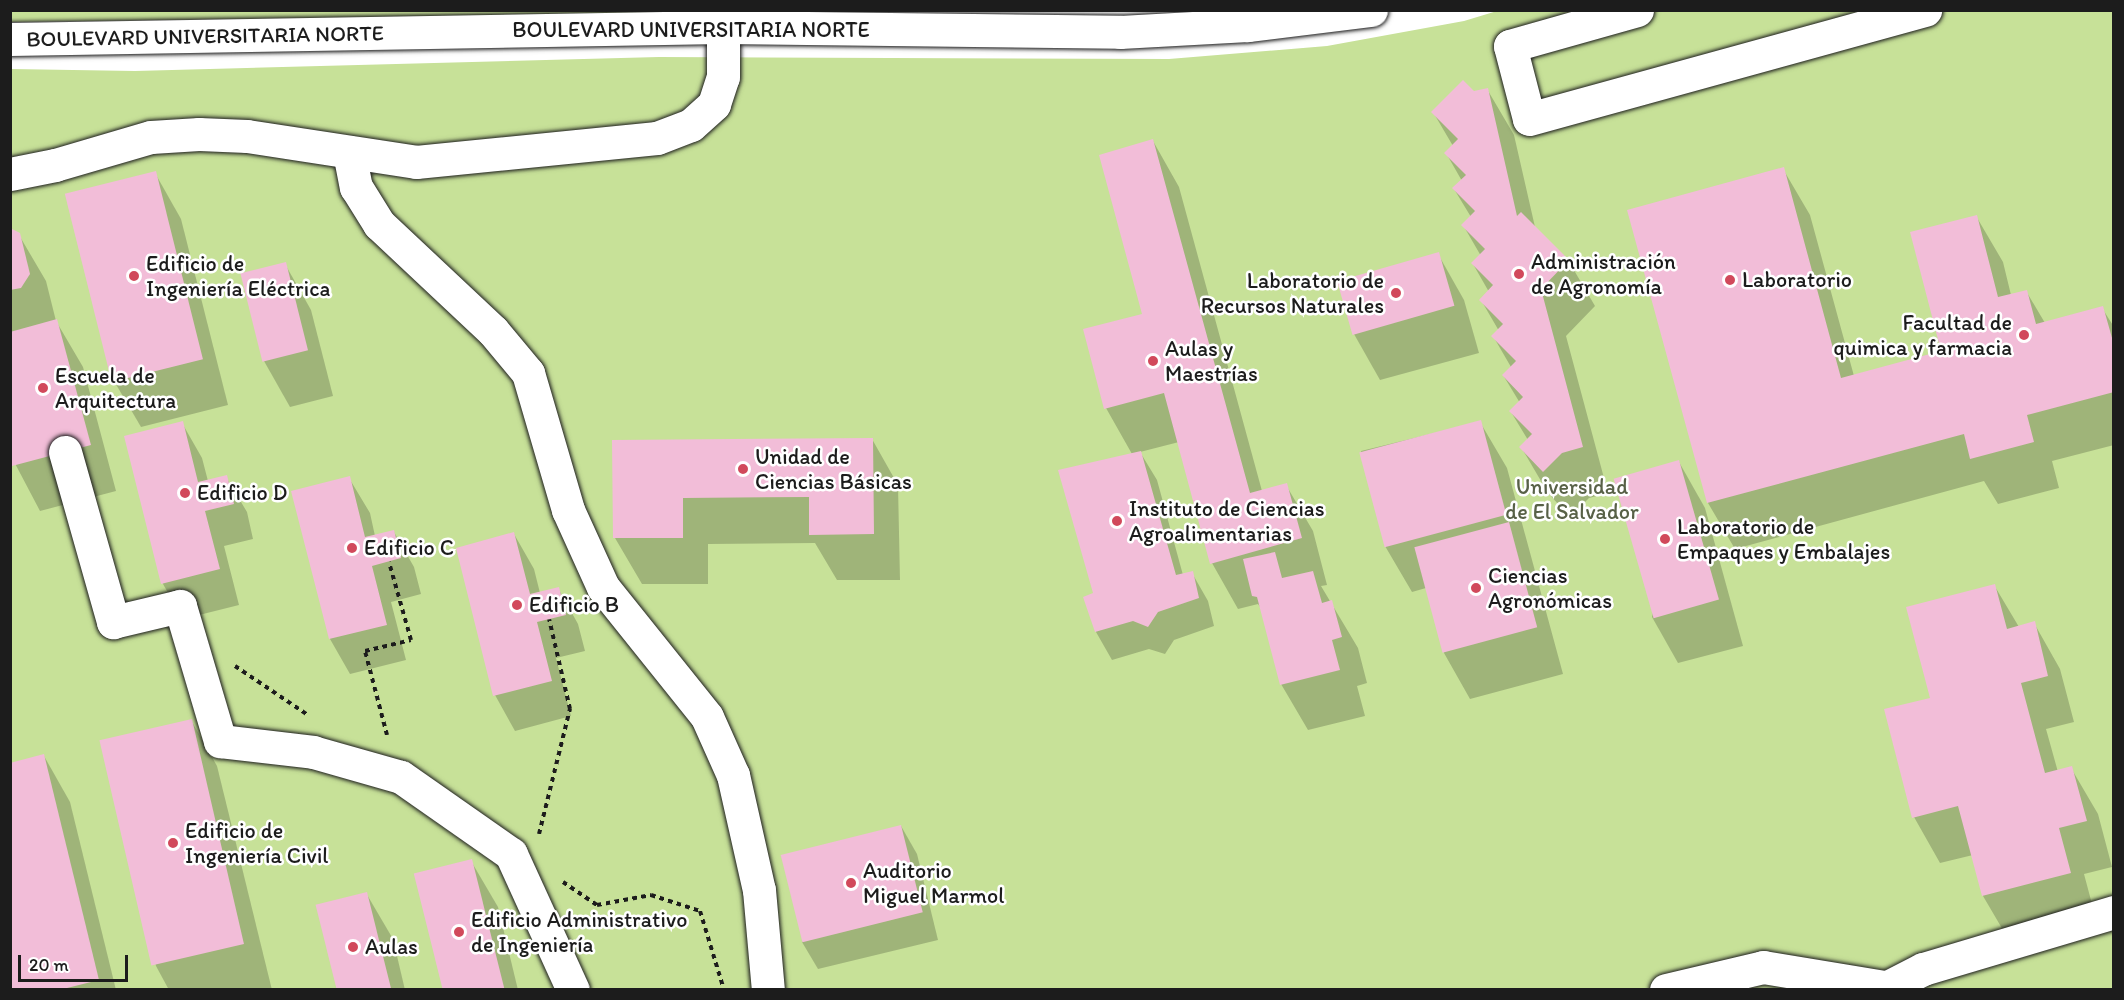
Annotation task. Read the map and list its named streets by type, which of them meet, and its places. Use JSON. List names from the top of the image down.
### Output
{
  "streets": {
    "main road": ["BOULEVARD UNIVERSITARIA NORTE"]
  },
  "parks": ["Universidad de El Salvador"],
  "places": [
    "Administración de Agronomía",
    "Edificio de Ingeniería Eléctrica",
    "Laboratorio",
    "Laboratorio de Recursos Naturales",
    "Facultad de quimica y farmacia",
    "Aulas y Maestrías",
    "Escuela de Arquitectura",
    "Unidad de Ciencias Básicas",
    "Edificio D",
    "Instituto de Ciencias Agroalimentarias",
    "Laboratorio de Empaques y Embalajes",
    "Edificio C",
    "Ciencias Agronómicas",
    "Edificio B",
    "Edificio de Ingeniería Civil",
    "Auditorio Miguel Marmol",
    "Edificio Administrativo de Ingeniería",
    "Aulas"
  ],
  "scale_bar": "20 m"
}
